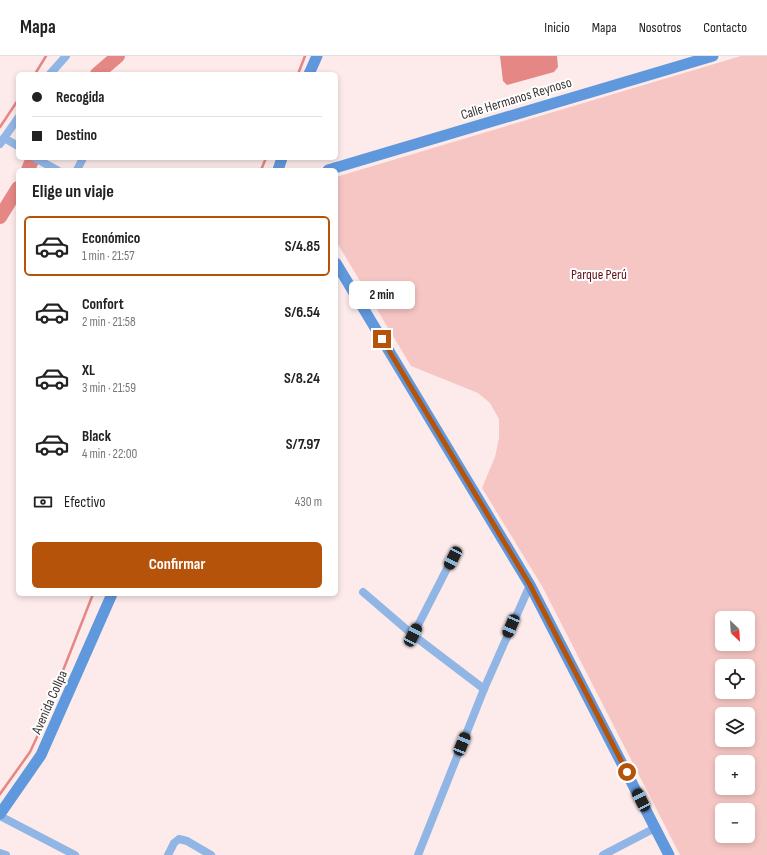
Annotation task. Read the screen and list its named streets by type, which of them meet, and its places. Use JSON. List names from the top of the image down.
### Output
{
  "streets": {
    "main road": ["Calle Hermanos Reynoso", "Avenida Collpa"]
  },
  "parks": ["Parque Perú"],
  "north": "bottom right",
  "page": {
    "header": "Mapa",
    "nav": [
      "Inicio",
      "Mapa",
      "Nosotros",
      "Contacto"
    ],
    "banner": ["Recogida", "Destino"],
    "heading": "Elige un viaje",
    "list": [
      {
        "name": "Económico",
        "note": "1 min · 21:57",
        "value": "S/4.85"
      },
      {
        "name": "Confort",
        "note": "2 min · 21:58",
        "value": "S/6.54"
      },
      {
        "name": "XL",
        "note": "3 min · 21:59",
        "value": "S/8.24"
      },
      {
        "name": "Black",
        "note": "4 min · 22:00",
        "value": "S/7.97"
      }
    ],
    "bubble": "2 min",
    "pay": ["Efectivo", "430 m"],
    "buttons": "Confirmar",
    "map_buttons": ["+", "−"]
  }
}
